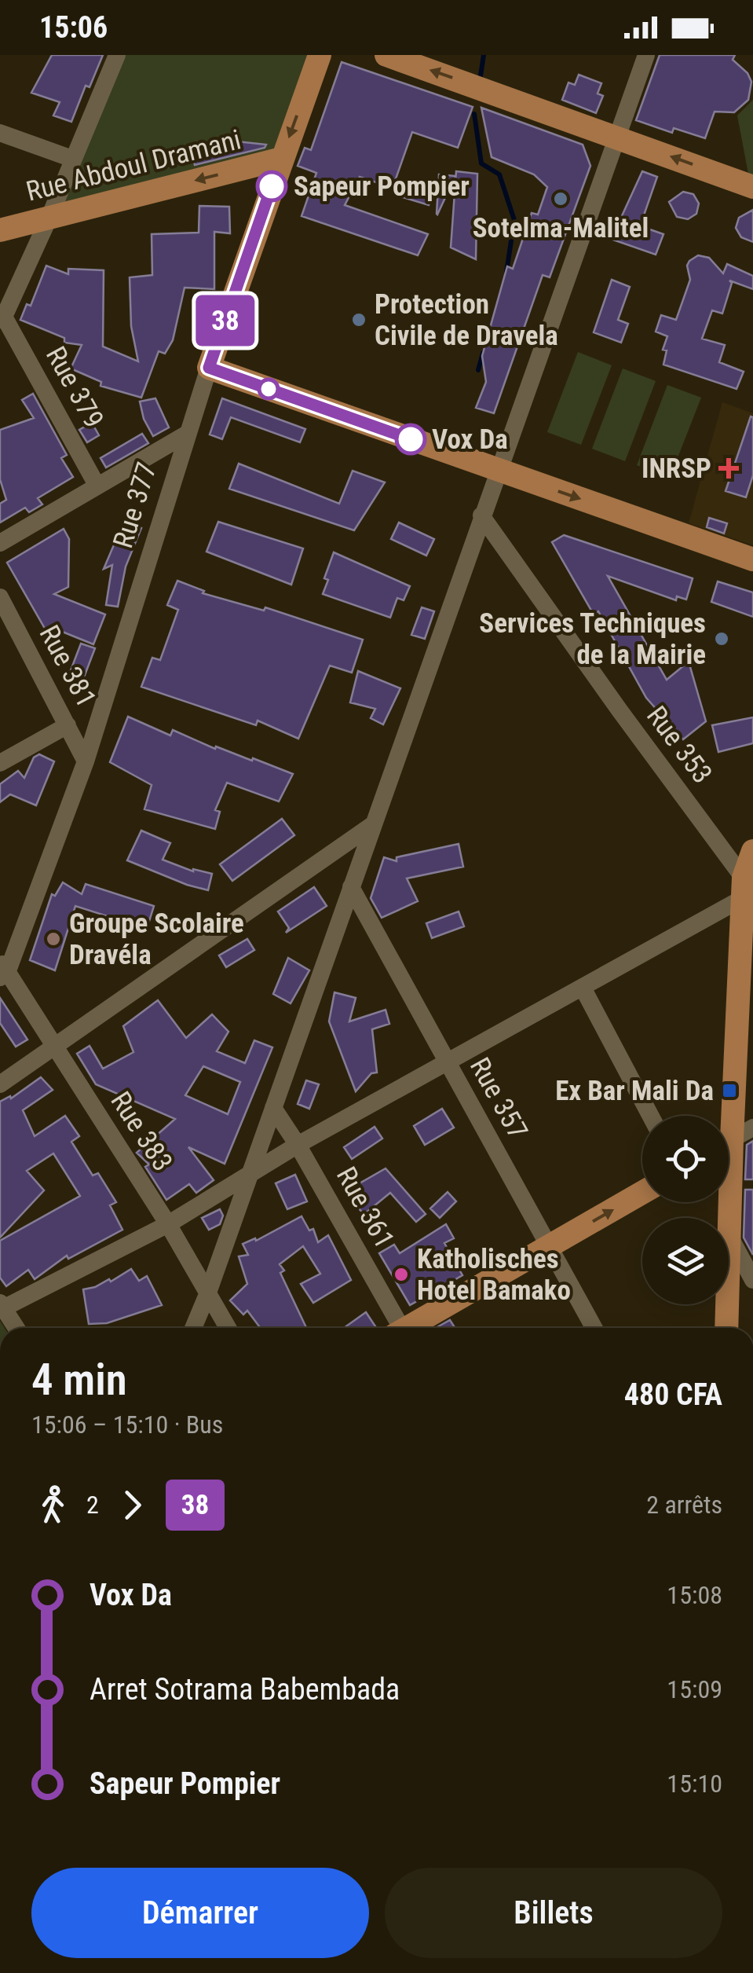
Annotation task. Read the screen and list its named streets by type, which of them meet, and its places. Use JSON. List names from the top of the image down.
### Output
{
  "streets": {
    "main road": ["Rue Abdoul Dramani", "Rue 377"],
    "street": [
      "Rue 379",
      "Rue 381",
      "Rue 353",
      "Rue 357",
      "Rue 383",
      "Rue 361"
    ]
  },
  "crossings": [
    ["Rue Abdoul Dramani", "Rue 377"],
    ["Rue 377", "Rue 381"],
    ["Rue 377", "Rue 383"]
  ],
  "one_way": ["Rue Abdoul Dramani"],
  "places": {
    "other": [
      "Sapeur Pompier",
      "Sotelma-Malitel",
      "Protection Civile de Dravela",
      "Vox Da",
      "Services Techniques de la Mairie",
      "Groupe Scolaire Dravéla",
      "Katholisches Hotel Bamako"
    ],
    "health": ["INRSP"],
    "transit": ["Ex Bar Mali Da"]
  },
  "lines": ["bus line 38"],
  "page": {
    "status": "15:06",
    "on_map": "38",
    "heading": ["4 min", "15:06 – 15:10 · Bus", "480 CFA"],
    "legs": ["2", "38", "2 arrêts"],
    "list": [
      {
        "name": "Vox Da",
        "value": "15:08"
      },
      {
        "name": "Arret Sotrama Babembada",
        "value": "15:09"
      },
      {
        "name": "Sapeur Pompier",
        "value": "15:10"
      }
    ],
    "buttons": ["Démarrer", "Billets"]
  }
}
